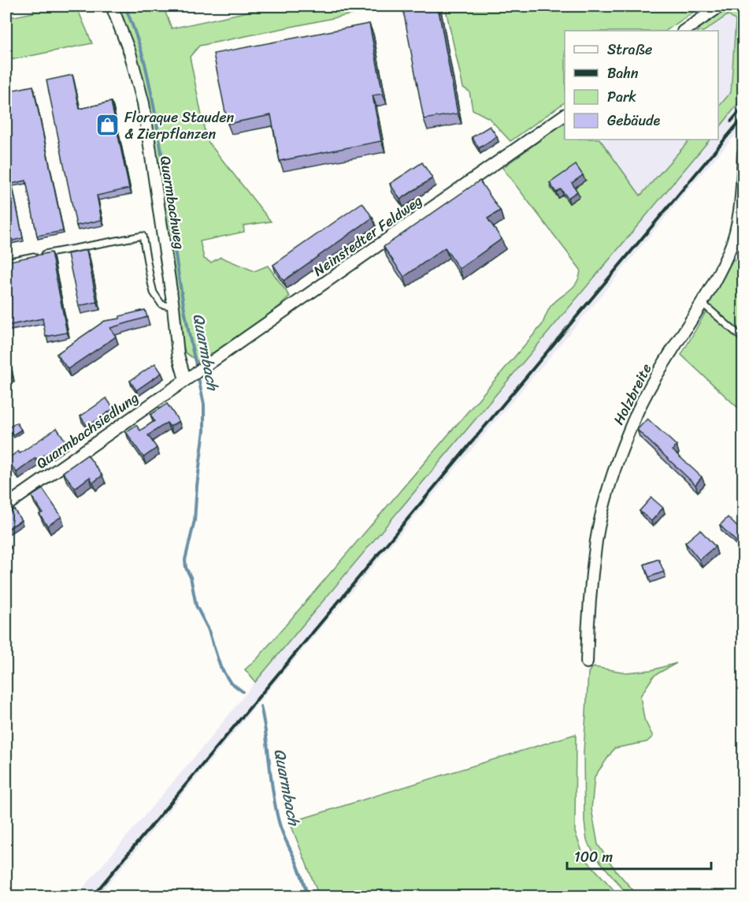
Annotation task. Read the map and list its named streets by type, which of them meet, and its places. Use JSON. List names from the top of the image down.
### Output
{
  "streets": {
    "street": [
      "Quarmbachweg",
      "Neinstedter Feldweg",
      "Holzbreite",
      "Quarmbachsiedlung"
    ]
  },
  "crossings": [
    ["Quarmbachweg", "Neinstedter Feldweg"],
    ["Quarmbachweg", "Quarmbachsiedlung"],
    ["Neinstedter Feldweg", "Quarmbachsiedlung"]
  ],
  "water": ["Quarmbach"],
  "places": {
    "shop": ["Floraque Stauden & Zierpflanzen"]
  },
  "legend": [
    "Straße",
    "Bahn",
    "Park",
    "Gebäude"
  ],
  "scale_bar": "100 m"
}
